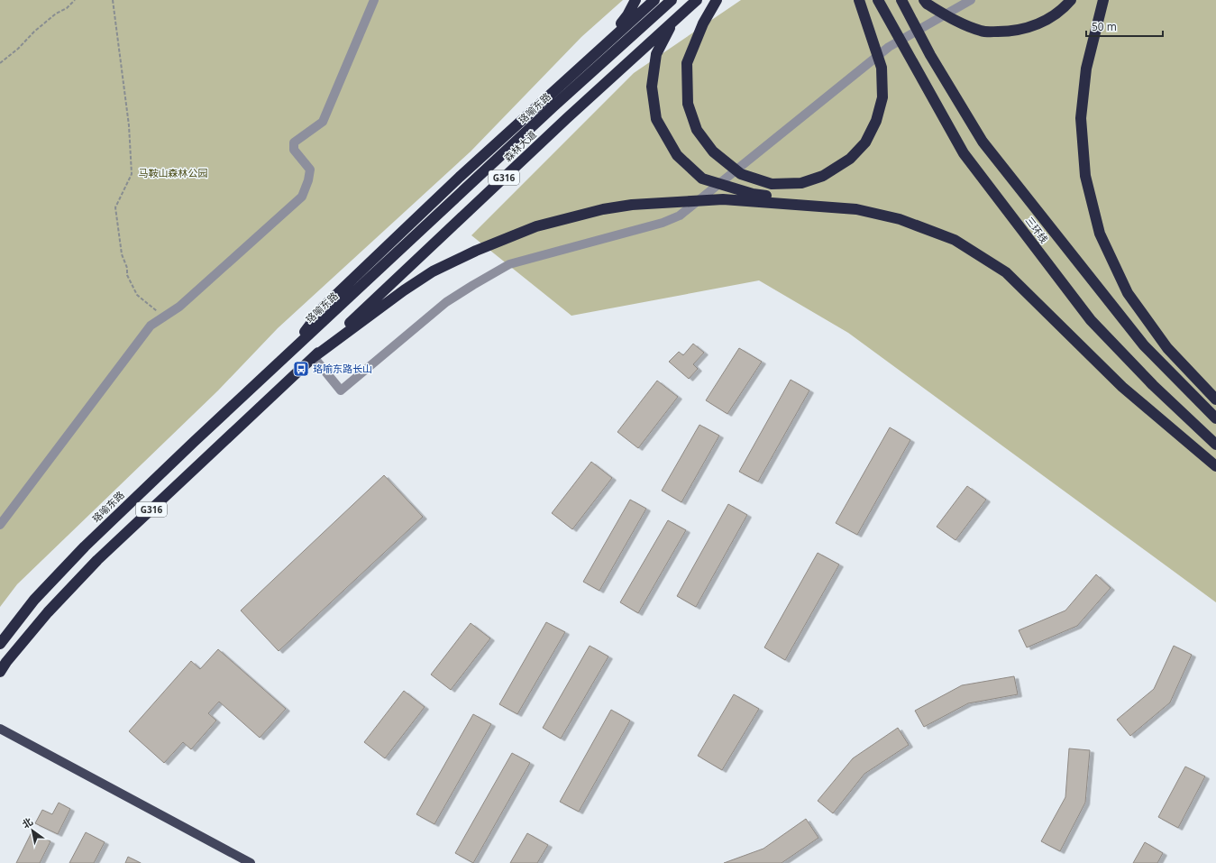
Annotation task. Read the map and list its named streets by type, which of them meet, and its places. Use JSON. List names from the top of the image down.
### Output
{
  "streets": {
    "highway": [
      "珞喻东路",
      "森林大道",
      "G316",
      "三环线"
    ]
  },
  "crossings": [
    ["珞喻东路", "森林大道"],
    ["森林大道", "G316"]
  ],
  "parks": ["马鞍山森林公园"],
  "places": {
    "bus stop": ["珞喻东路长山"]
  },
  "scale_bar": "50 m",
  "north": "top left"
}
